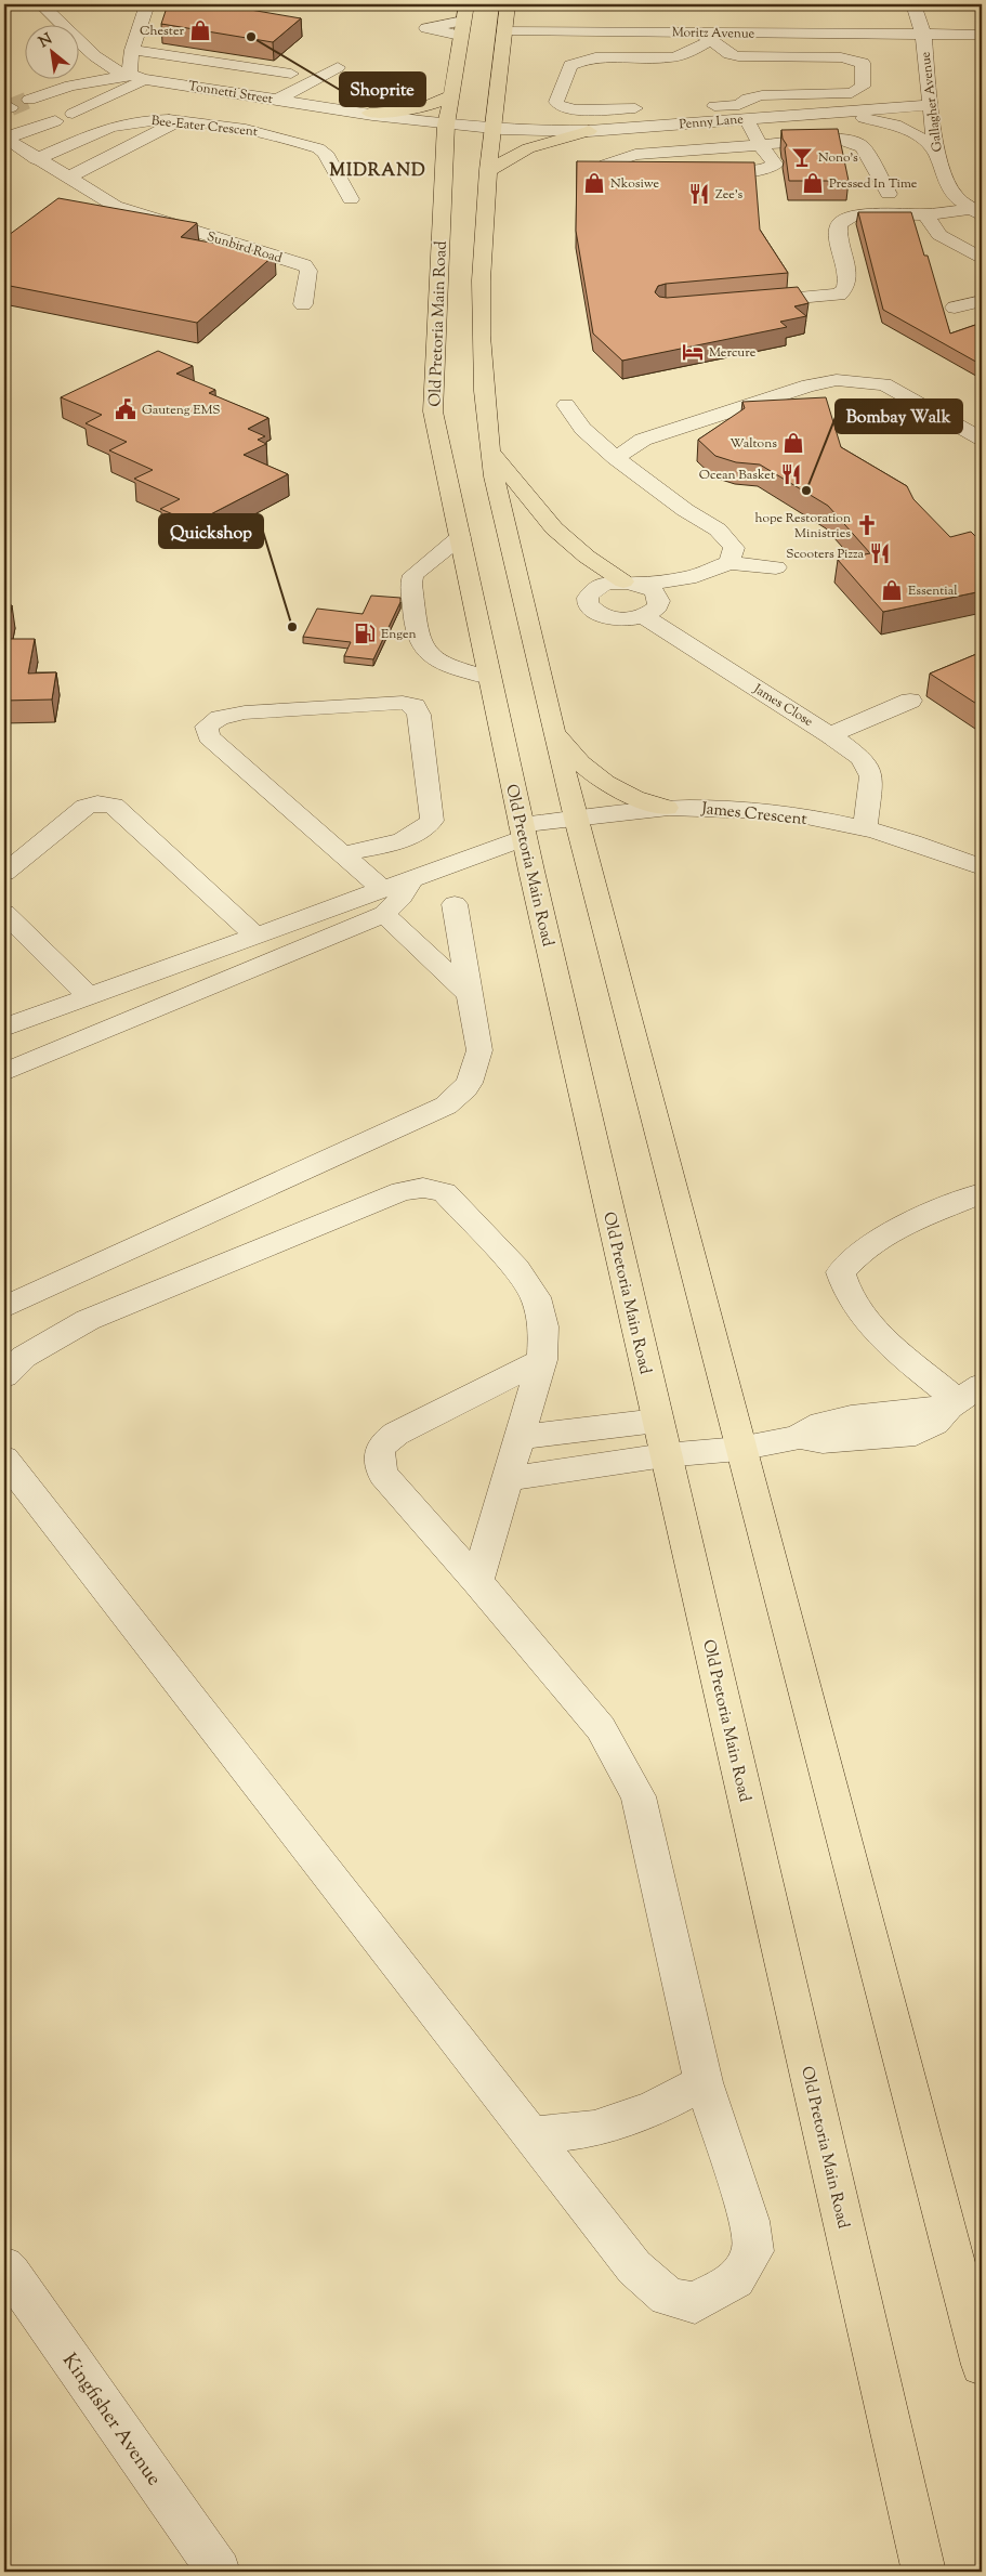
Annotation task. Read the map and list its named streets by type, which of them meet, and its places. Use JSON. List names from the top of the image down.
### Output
{
  "streets": {
    "main road": ["Old Pretoria Main Road"],
    "street": [
      "Moritz Avenue",
      "Tonnetti Street",
      "Gallagher Avenue",
      "Penny Lane",
      "Bee-Eater Crescent",
      "Sunbird Road",
      "James Close",
      "James Crescent",
      "Kingfisher Avenue"
    ]
  },
  "crossings": [
    ["Moritz Avenue", "Gallagher Avenue"],
    ["Tonnetti Street", "Penny Lane"],
    ["Tonnetti Street", "Old Pretoria Main Road"],
    ["Gallagher Avenue", "Penny Lane"],
    ["Bee-Eater Crescent", "Sunbird Road"],
    ["Old Pretoria Main Road", "James Crescent"],
    ["James Close", "James Crescent"]
  ],
  "districts": ["MIDRAND"],
  "places": {
    "shop": [
      "Chester",
      "Nkosiwe",
      "Pressed In Time",
      "Waltons",
      "Essential"
    ],
    "other": ["Shoprite", "Bombay Walk", "Quickshop"],
    "bar": ["Nono's"],
    "restaurant": ["Zee's", "Ocean Basket", "Scooters Pizza"],
    "hotel": ["Mercure"],
    "public building": ["Gauteng EMS"],
    "church": ["hope Restoration Ministries"],
    "fuel station": ["Engen"]
  },
  "north": "top left"
}
